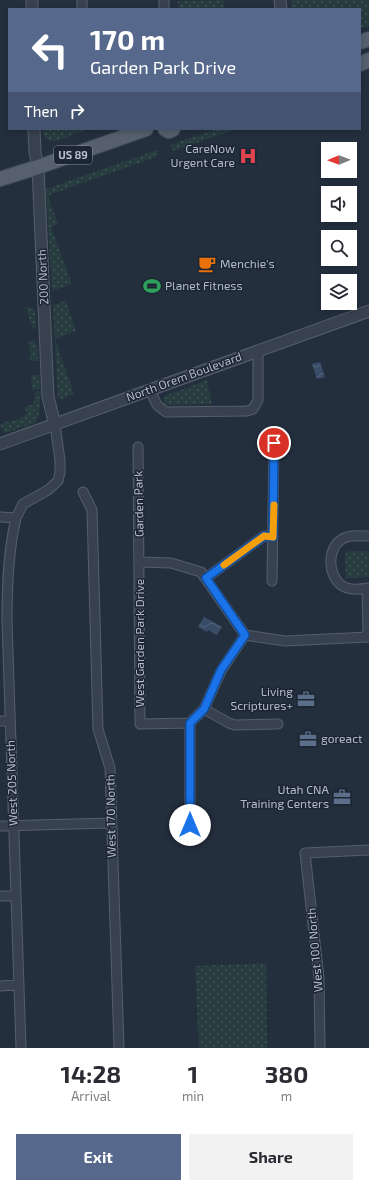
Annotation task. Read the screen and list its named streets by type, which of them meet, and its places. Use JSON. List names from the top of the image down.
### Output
{
  "streets": {
    "main road": ["US 89"],
    "street": [
      "200 North",
      "North Orem Boulevard",
      "Garden Park",
      "West Garden Park Drive",
      "West 205 North",
      "West 170 North",
      "West 100 North"
    ]
  },
  "crossings": [
    ["US 89", "200 North"],
    ["200 North", "North Orem Boulevard"],
    ["Garden Park", "West Garden Park Drive"]
  ],
  "places": {
    "hospital": ["CareNow Urgent Care"],
    "cafe": ["Menchie's"],
    "sports": ["Planet Fitness"],
    "office": ["Living Scriptures+", "goreact", "Utah CNA Training Centers"]
  },
  "north": "left",
  "page": {
    "turn": ["170 m", "Garden Park Drive"],
    "then": "Then",
    "eta": [
      "14:28",
      "Arrival",
      "1",
      "min",
      "380",
      "m"
    ],
    "buttons": ["Exit", "Share"]
  }
}
